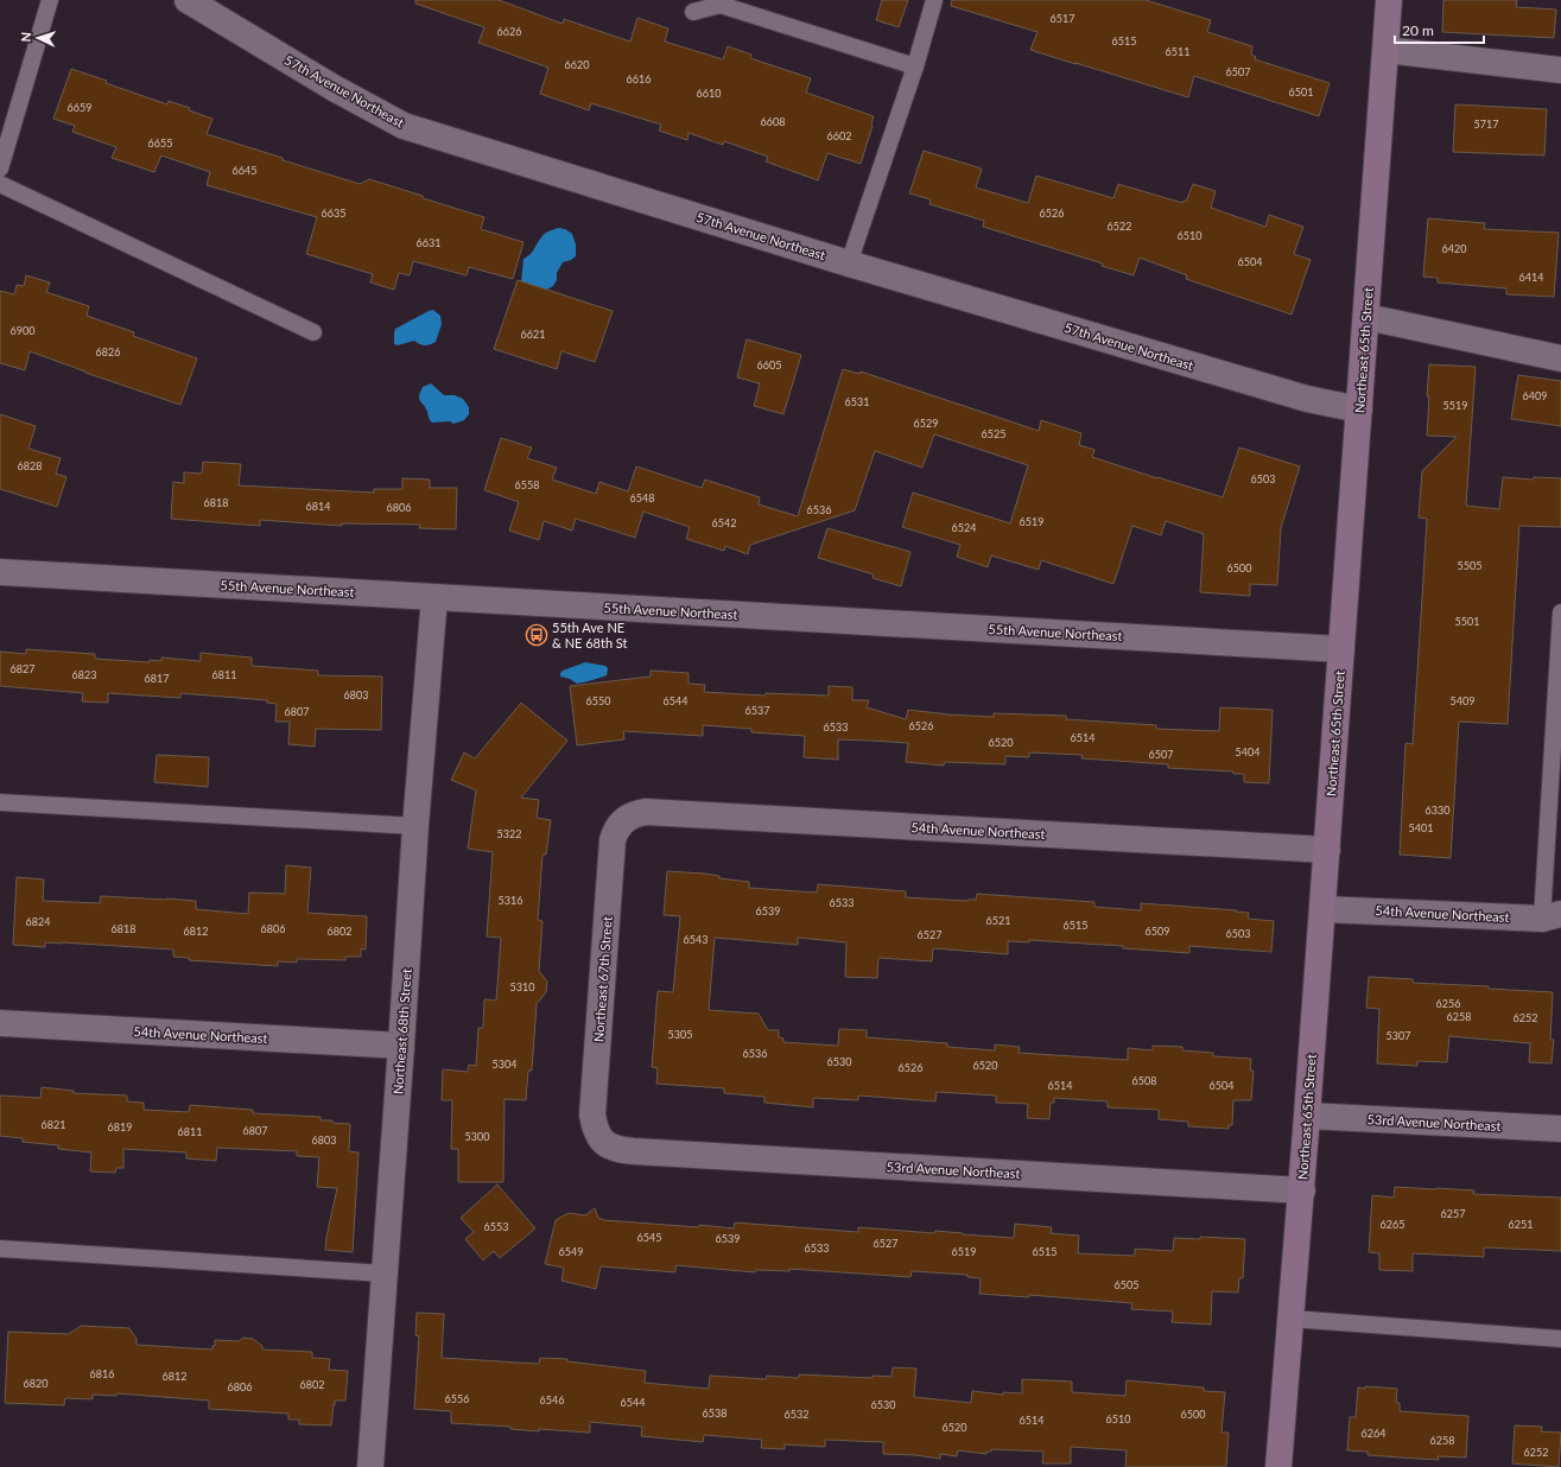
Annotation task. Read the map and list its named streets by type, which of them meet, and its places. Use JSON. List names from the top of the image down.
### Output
{
  "streets": {
    "main road": ["Northeast 65th Street"],
    "street": [
      "57th Avenue Northeast",
      "55th Avenue Northeast",
      "54th Avenue Northeast",
      "Northeast 67th Street",
      "Northeast 68th Street",
      "53rd Avenue Northeast"
    ]
  },
  "crossings": [
    ["57th Avenue Northeast", "Northeast 65th Street"],
    ["Northeast 65th Street", "55th Avenue Northeast"],
    ["Northeast 65th Street", "54th Avenue Northeast"],
    ["Northeast 65th Street", "53rd Avenue Northeast"],
    ["55th Avenue Northeast", "Northeast 68th Street"],
    ["54th Avenue Northeast", "Northeast 67th Street"],
    ["54th Avenue Northeast", "Northeast 68th Street"],
    ["Northeast 67th Street", "53rd Avenue Northeast"]
  ],
  "places": {
    "bus stop": ["55th Ave NE & NE 68th St"]
  },
  "house_numbers": [
    "6517",
    "6626",
    "6515",
    "6511",
    "6620",
    "6507",
    "6616",
    "6501",
    "6610",
    "6659",
    "6608",
    "5717",
    "6602",
    "6655",
    "6645",
    "6635",
    "6526",
    "6522",
    "6510",
    "6631",
    "6420",
    "6504",
    "6414",
    "6900",
    "6621",
    "6826",
    "6605",
    "6409",
    "6531",
    "5519",
    "6529",
    "6525",
    "6828",
    "6503",
    "6558",
    "6548",
    "6818",
    "6814",
    "6806",
    "6536",
    "6519",
    "6542",
    "6524",
    "5505",
    "6500",
    "5501",
    "6827",
    "6823",
    "6811",
    "6817",
    "6803",
    "6550",
    "6544",
    "5409",
    "6537",
    "6807",
    "6526",
    "6533",
    "6514",
    "6520",
    "5404",
    "6507",
    "6330",
    "5401",
    "5322",
    "5316",
    "6533",
    "6539",
    "6521",
    "6824",
    "6515",
    "6818",
    "6806",
    "6812",
    "6802",
    "6509",
    "6503",
    "6527",
    "6543",
    "5310",
    "6256",
    "6258",
    "6252",
    "5305",
    "5307",
    "6536",
    "6530",
    "5304",
    "6520",
    "6526",
    "6508",
    "6514",
    "6504",
    "6821",
    "6819",
    "6807",
    "6811",
    "5300",
    "6803",
    "6257",
    "6265",
    "6251",
    "6553",
    "6545",
    "6539",
    "6527",
    "6533",
    "6549",
    "6519",
    "6515",
    "6505",
    "6816",
    "6812",
    "6820",
    "6802",
    "6806",
    "6556",
    "6546",
    "6544",
    "6530",
    "6538",
    "6532",
    "6500",
    "6510",
    "6514",
    "6520",
    "6264",
    "6258",
    "6252"
  ],
  "scale_bar": "20 m",
  "north": "left"
}
